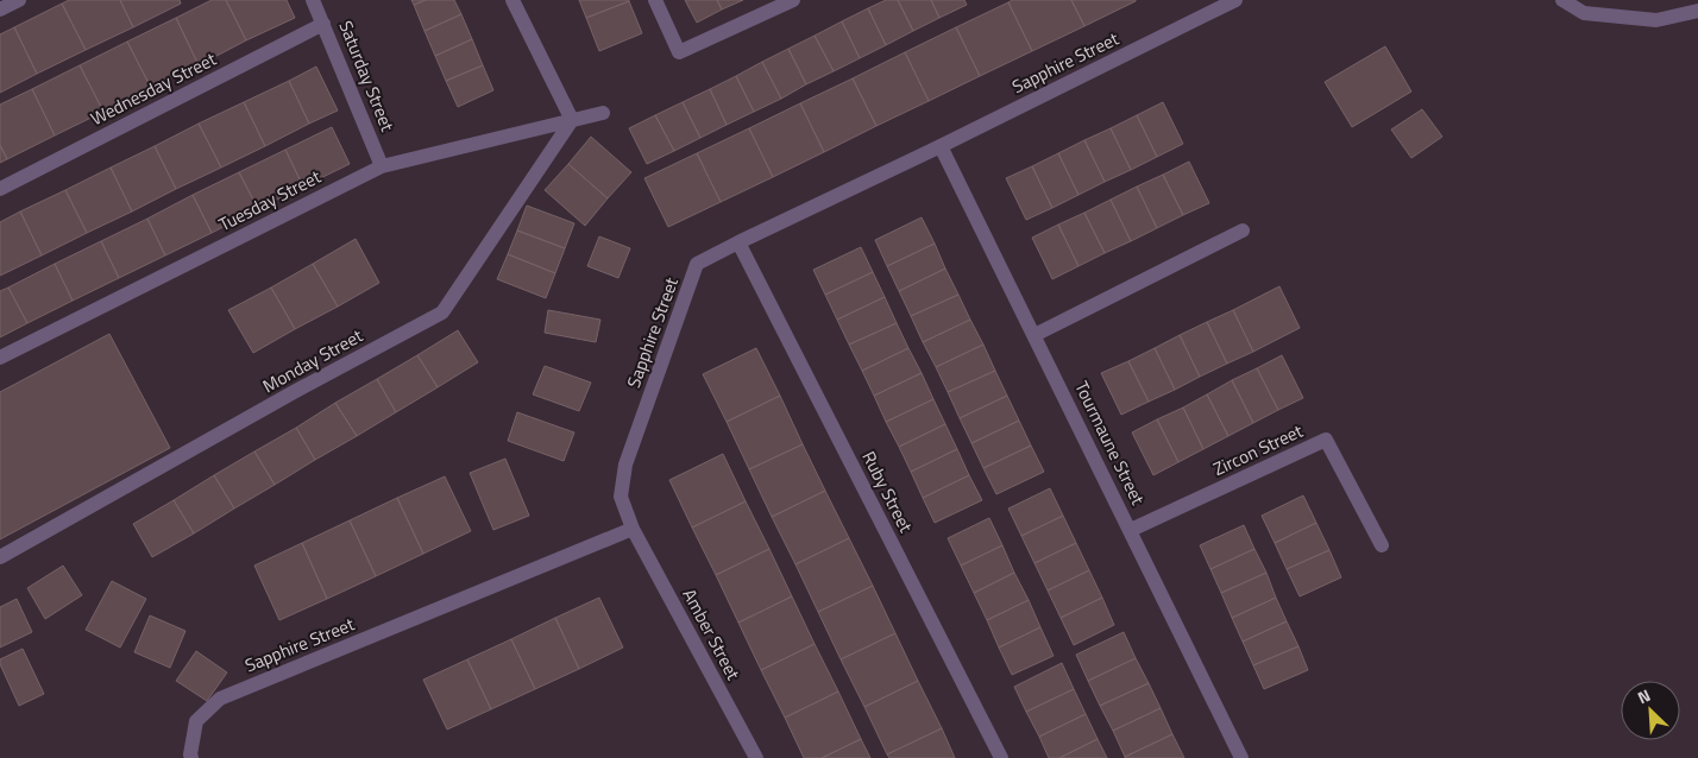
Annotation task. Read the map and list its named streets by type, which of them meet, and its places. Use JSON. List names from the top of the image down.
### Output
{
  "streets": {
    "street": [
      "Sapphire Street",
      "Saturday Street",
      "Wednesday Street",
      "Tuesday Street",
      "Monday Street",
      "Tourmaune Street",
      "Zircon Street",
      "Ruby Street",
      "Amber Street"
    ]
  },
  "crossings": [
    ["Sapphire Street", "Tourmaune Street"],
    ["Sapphire Street", "Ruby Street"],
    ["Sapphire Street", "Amber Street"],
    ["Saturday Street", "Wednesday Street"],
    ["Saturday Street", "Tuesday Street"],
    ["Tuesday Street", "Monday Street"],
    ["Tourmaune Street", "Zircon Street"]
  ],
  "north": "top left"
}
